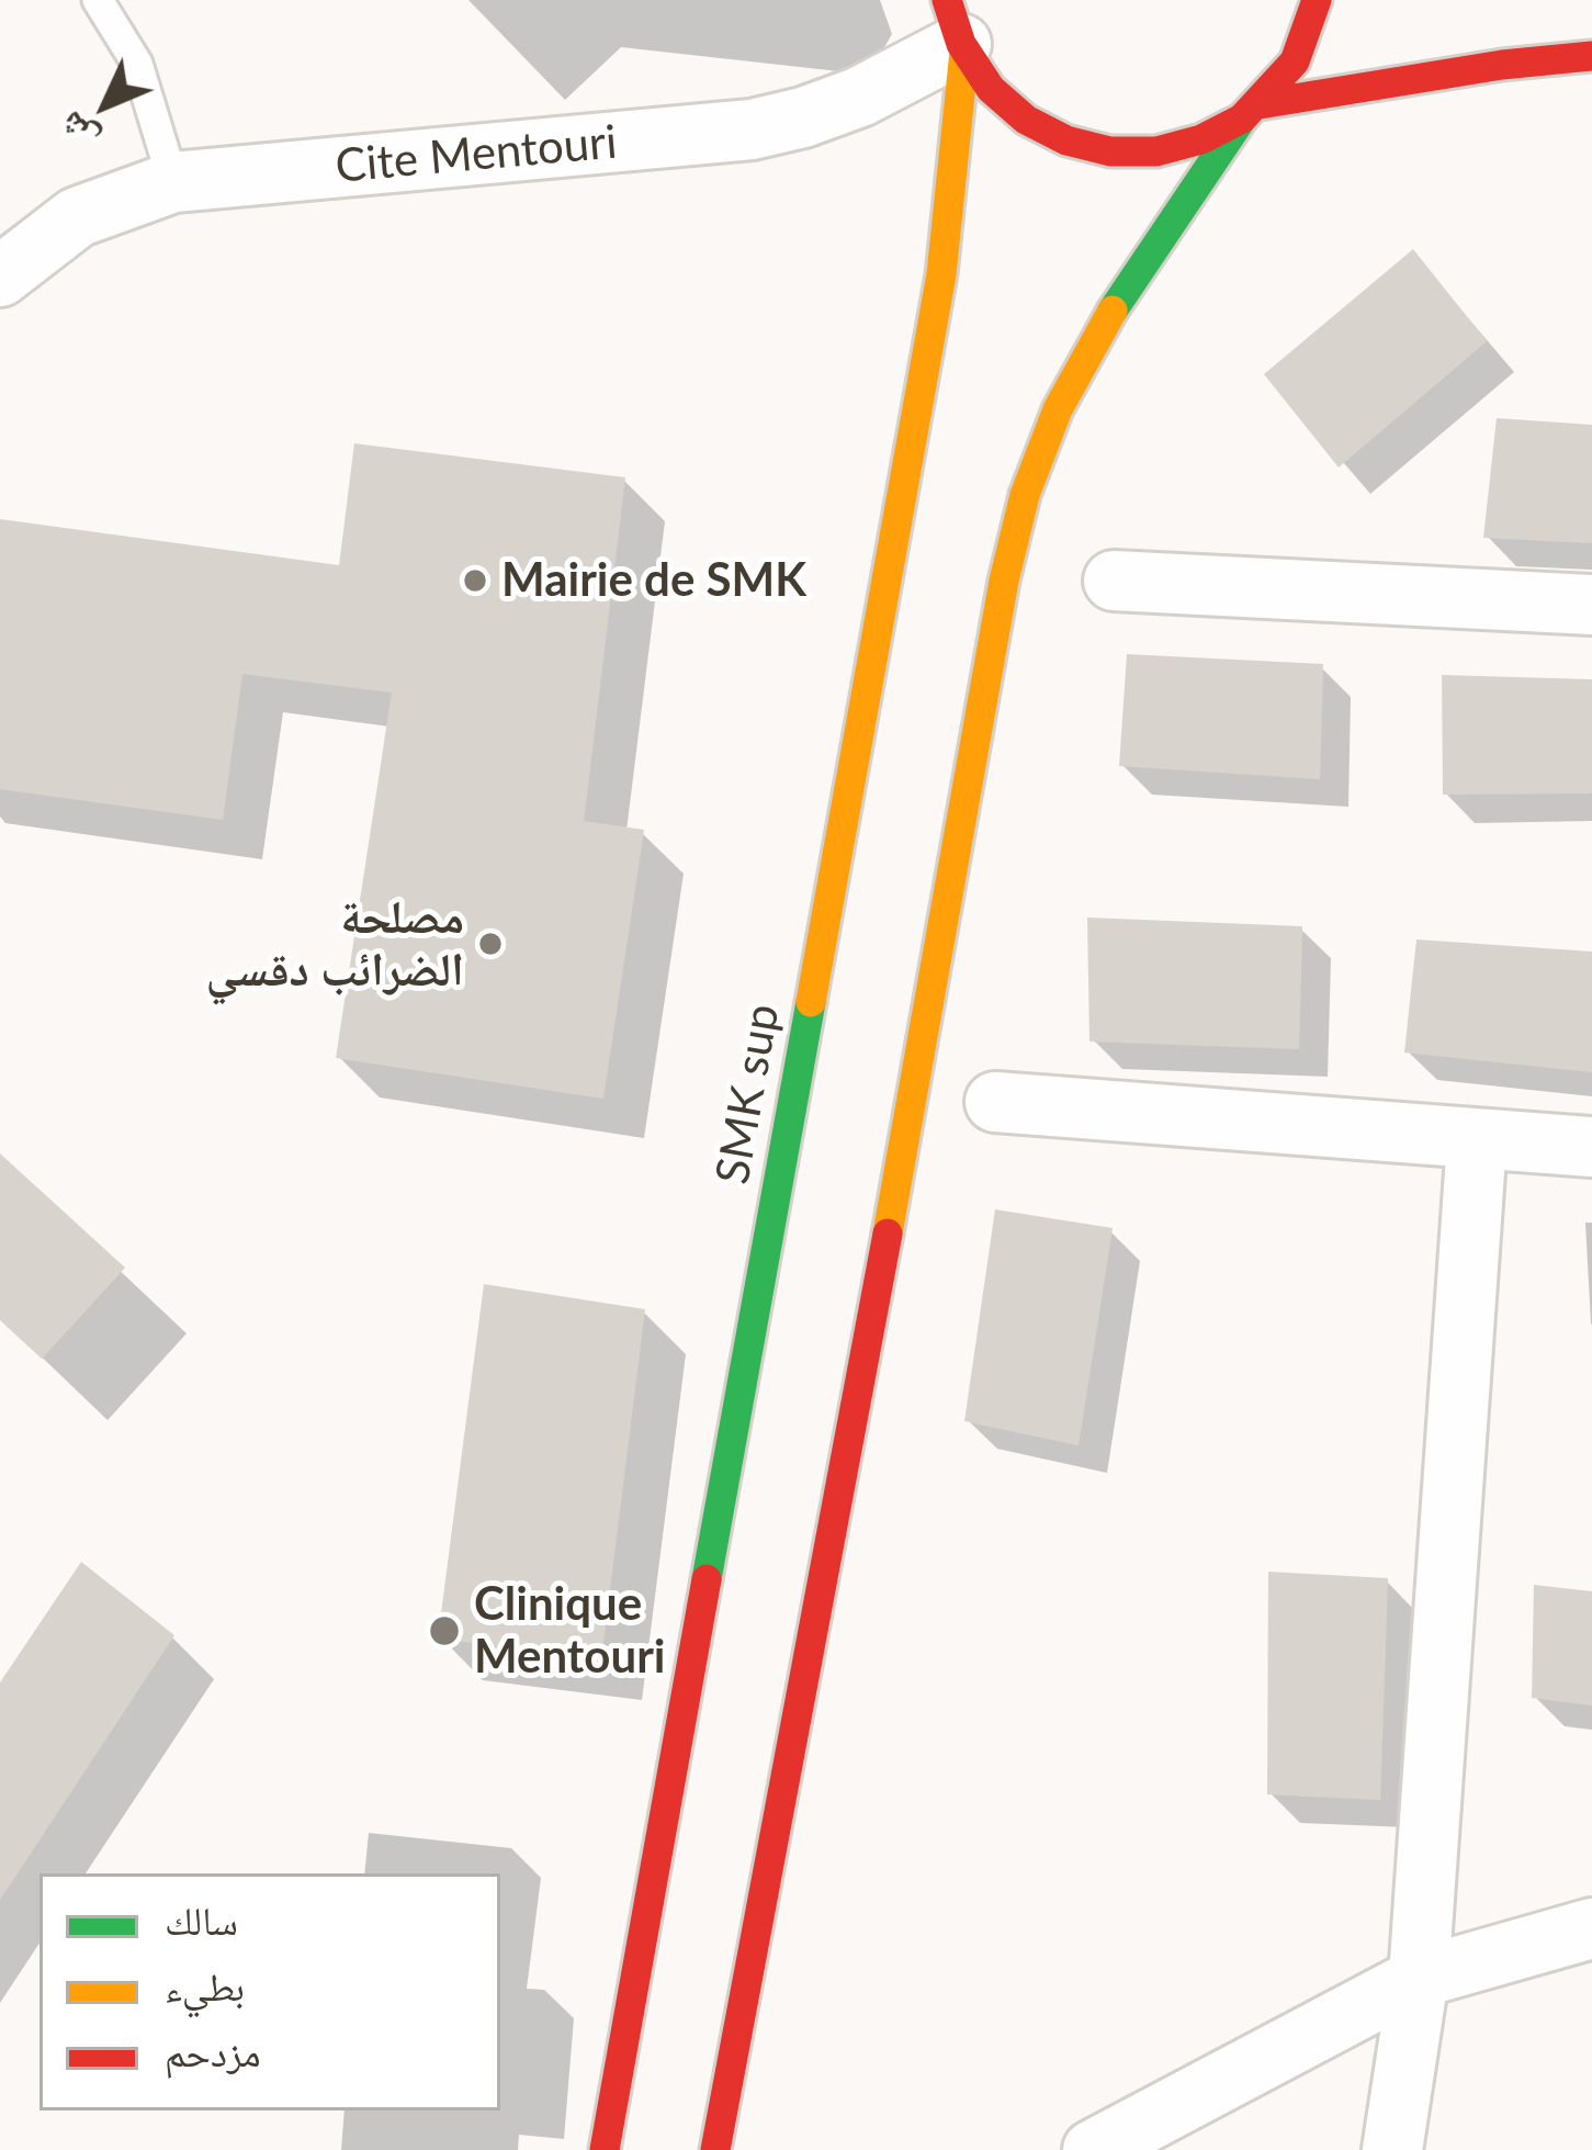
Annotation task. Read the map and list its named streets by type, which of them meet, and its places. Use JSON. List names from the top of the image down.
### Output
{
  "streets": {
    "main road": ["SMK sup"],
    "street": ["Cite Mentouri"]
  },
  "crossings": [
    ["Cite Mentouri", "SMK sup"]
  ],
  "places": ["Mairie de SMK", "مصلحة الضرائب دقسي", "Clinique Mentouri"],
  "legend": ["سالك", "بطيء", "مزدحم"],
  "north": "bottom left"
}
